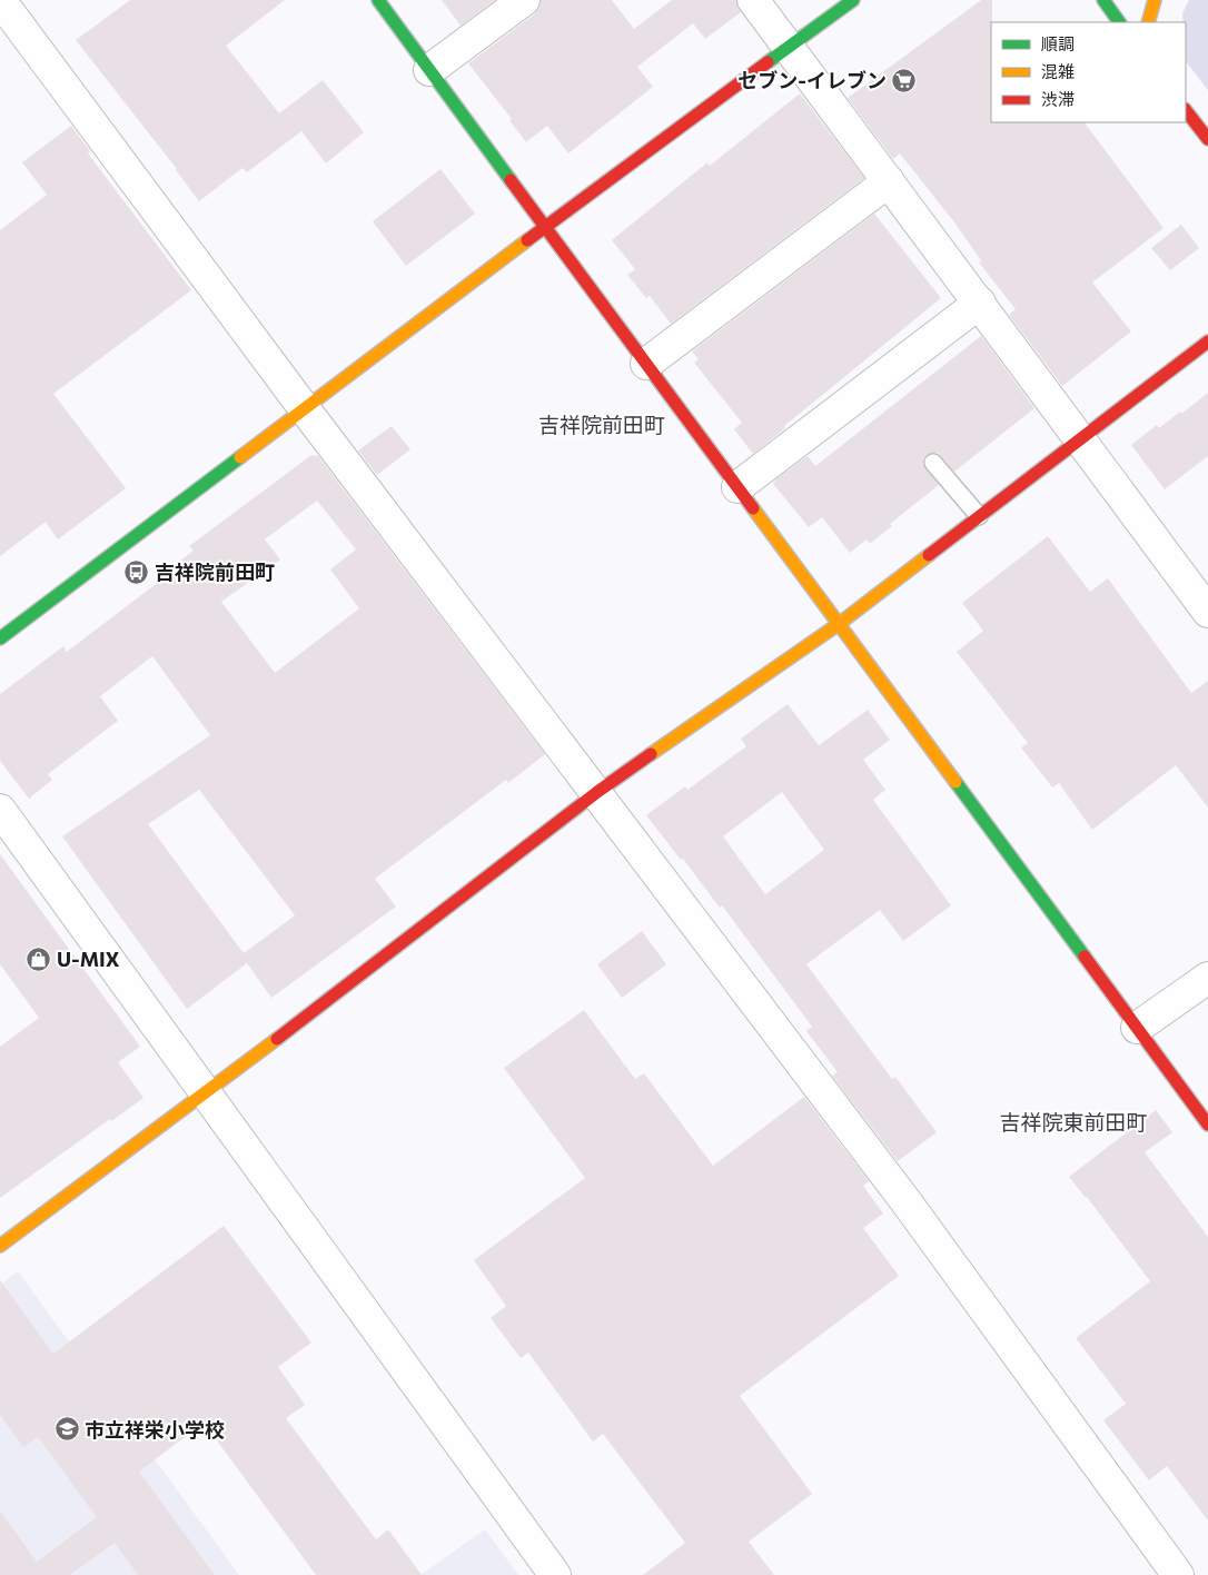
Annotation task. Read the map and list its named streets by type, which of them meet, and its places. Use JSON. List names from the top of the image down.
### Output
{
  "districts": ["吉祥院前田町", "吉祥院東前田町"],
  "places": {
    "supermarket": ["セブン-イレブン"],
    "bus stop": ["吉祥院前田町"],
    "shop": ["U-MIX"],
    "school or university": ["市立祥栄小学校"]
  },
  "legend": ["順調", "混雑", "渋滞"]
}
